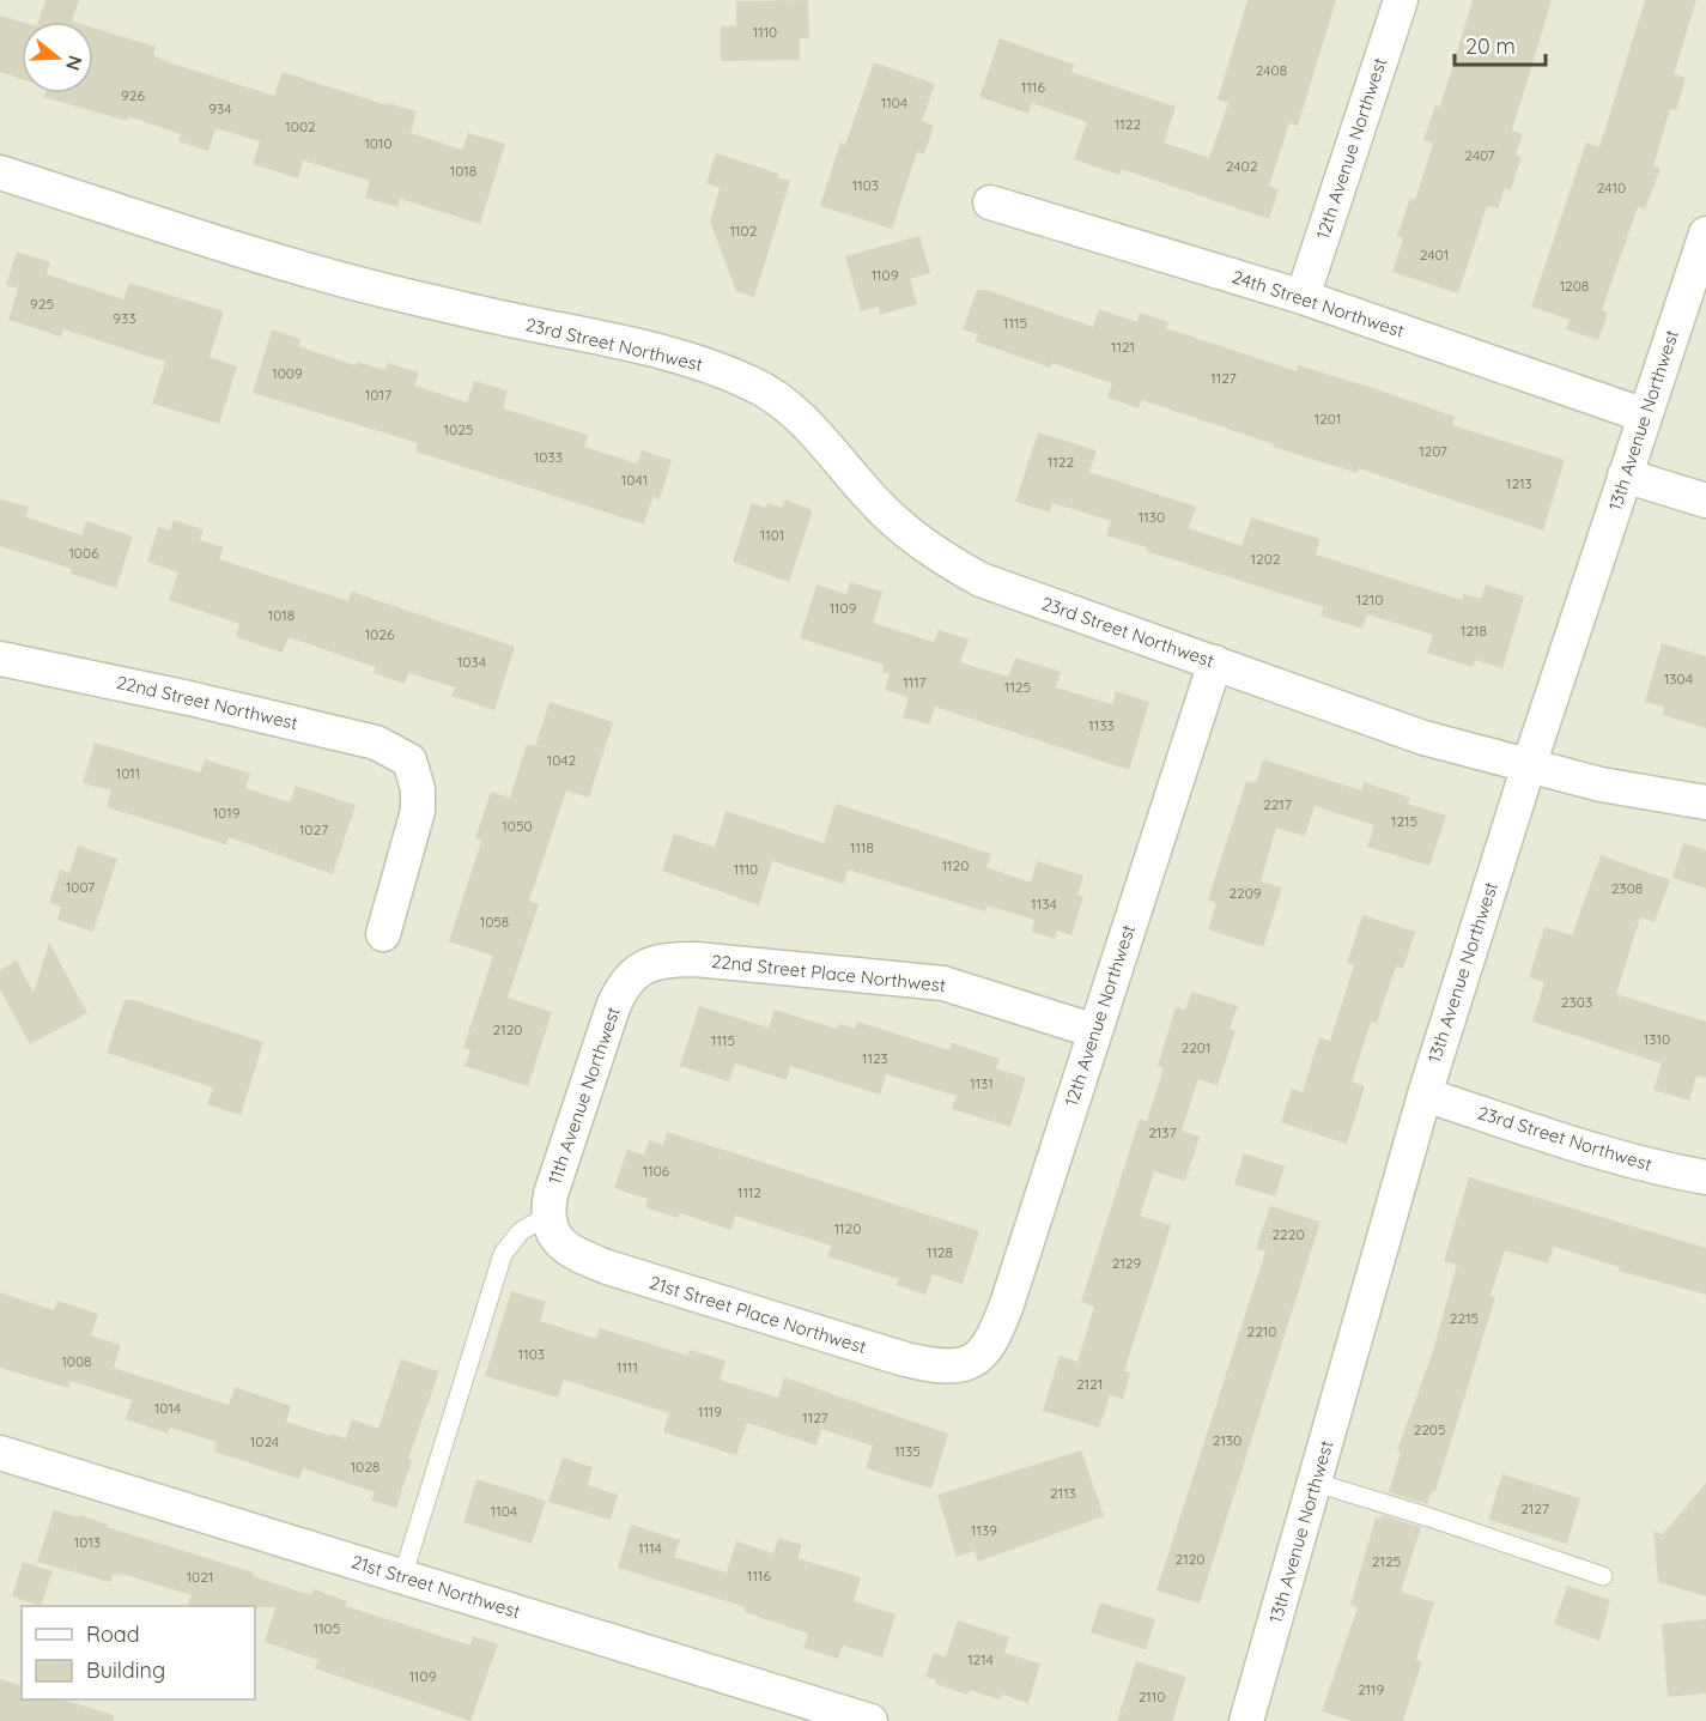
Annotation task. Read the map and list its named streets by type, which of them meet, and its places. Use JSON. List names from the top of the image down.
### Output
{
  "streets": {
    "street": [
      "12th Avenue Northwest",
      "24th Street Northwest",
      "23rd Street Northwest",
      "13th Avenue Northwest",
      "22nd Street Northwest",
      "22nd Street Place Northwest",
      "11th Avenue Northwest",
      "21st Street Place Northwest",
      "21st Street Northwest"
    ]
  },
  "crossings": [
    ["12th Avenue Northwest", "24th Street Northwest"],
    ["12th Avenue Northwest", "23rd Street Northwest"],
    ["12th Avenue Northwest", "22nd Street Place Northwest"],
    ["12th Avenue Northwest", "21st Street Place Northwest"],
    ["24th Street Northwest", "13th Avenue Northwest"],
    ["23rd Street Northwest", "13th Avenue Northwest"],
    ["22nd Street Place Northwest", "11th Avenue Northwest"],
    ["11th Avenue Northwest", "21st Street Place Northwest"]
  ],
  "house_numbers": [
    "1110",
    "2408",
    "1116",
    "926",
    "1104",
    "934",
    "1122",
    "1002",
    "1010",
    "2407",
    "2402",
    "1018",
    "1103",
    "2410",
    "1102",
    "2401",
    "1109",
    "1208",
    "925",
    "933",
    "1115",
    "1121",
    "1009",
    "1127",
    "1017",
    "1201",
    "1025",
    "1207",
    "1033",
    "1122",
    "1041",
    "1213",
    "1130",
    "1101",
    "1006",
    "1202",
    "1210",
    "1109",
    "1018",
    "1218",
    "1026",
    "1034",
    "1304",
    "1117",
    "1125",
    "1133",
    "1042",
    "1011",
    "2217",
    "1019",
    "1215",
    "1050",
    "1027",
    "1118",
    "1120",
    "1110",
    "1007",
    "2308",
    "2209",
    "1134",
    "1058",
    "2303",
    "2120",
    "1310",
    "1115",
    "2201",
    "1123",
    "1131",
    "2137",
    "1106",
    "1112",
    "1120",
    "2220",
    "1128",
    "2129",
    "2215",
    "2210",
    "1103",
    "1008",
    "1111",
    "2121",
    "1014",
    "1119",
    "1127",
    "2205",
    "2130",
    "1024",
    "1135",
    "1028",
    "2113",
    "2127",
    "1104",
    "1139",
    "1013",
    "1114",
    "2120",
    "2125",
    "1116",
    "1021",
    "1105",
    "1214",
    "1109",
    "2119",
    "2110"
  ],
  "legend": ["Road", "Building"],
  "scale_bar": "20 m",
  "north": "right"
}
